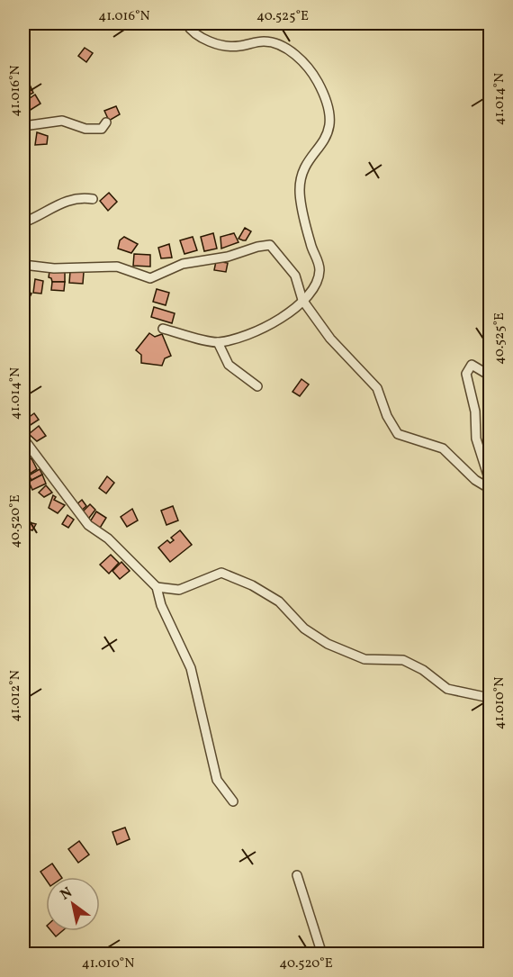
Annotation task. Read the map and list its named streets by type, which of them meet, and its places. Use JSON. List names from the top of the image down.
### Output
{
  "north": "top left",
  "coordinates": [
    "41.016°N",
    "40.525°E",
    "41.014°N",
    "40.520°E",
    "41.012°N",
    "41.010°N"
  ]
}
